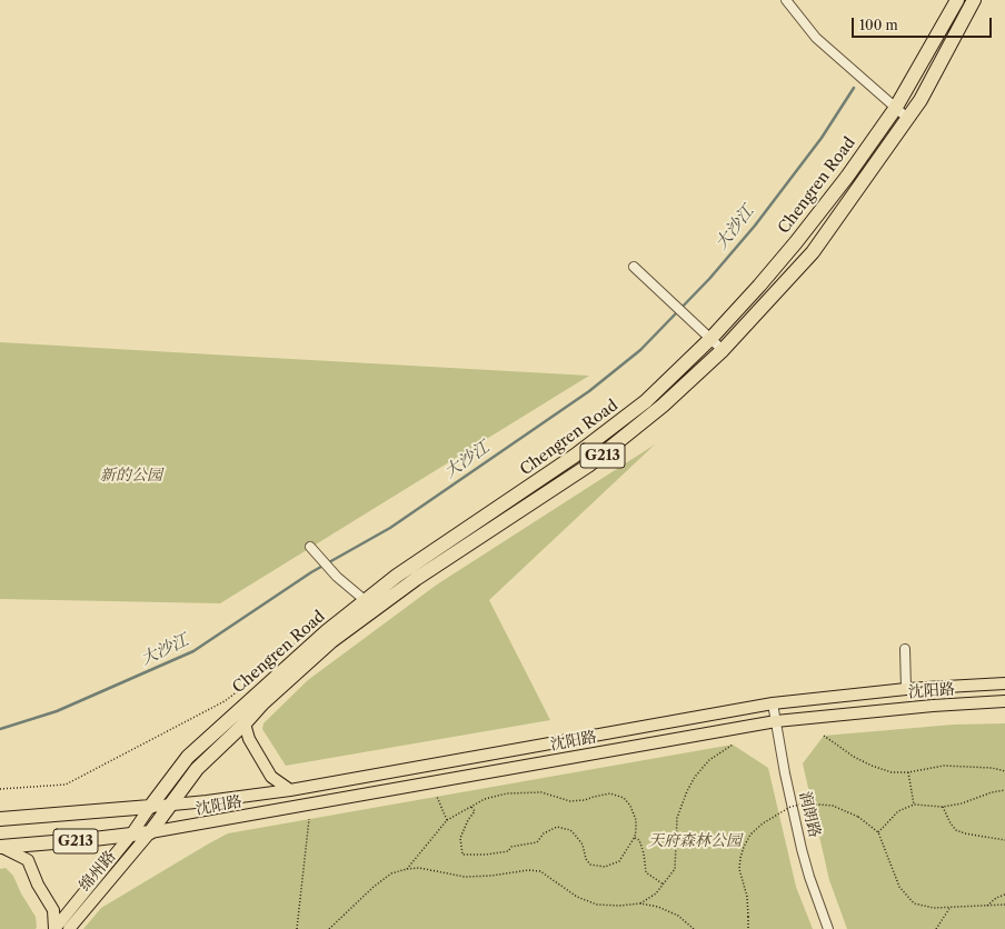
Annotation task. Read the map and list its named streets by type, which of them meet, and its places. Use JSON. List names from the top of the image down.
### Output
{
  "streets": {
    "highway": ["Chengren Road", "G213"],
    "main road": ["沈阳路", "绵州路"],
    "street": ["润朗路"]
  },
  "crossings": [
    ["Chengren Road", "G213"],
    ["Chengren Road", "沈阳路"],
    ["Chengren Road", "绵州路"],
    ["G213", "沈阳路"],
    ["G213", "绵州路"],
    ["沈阳路", "润朗路"],
    ["沈阳路", "绵州路"]
  ],
  "water": ["大沙江"],
  "parks": ["新的公园", "天府森林公园"],
  "scale_bar": "100 m"
}
